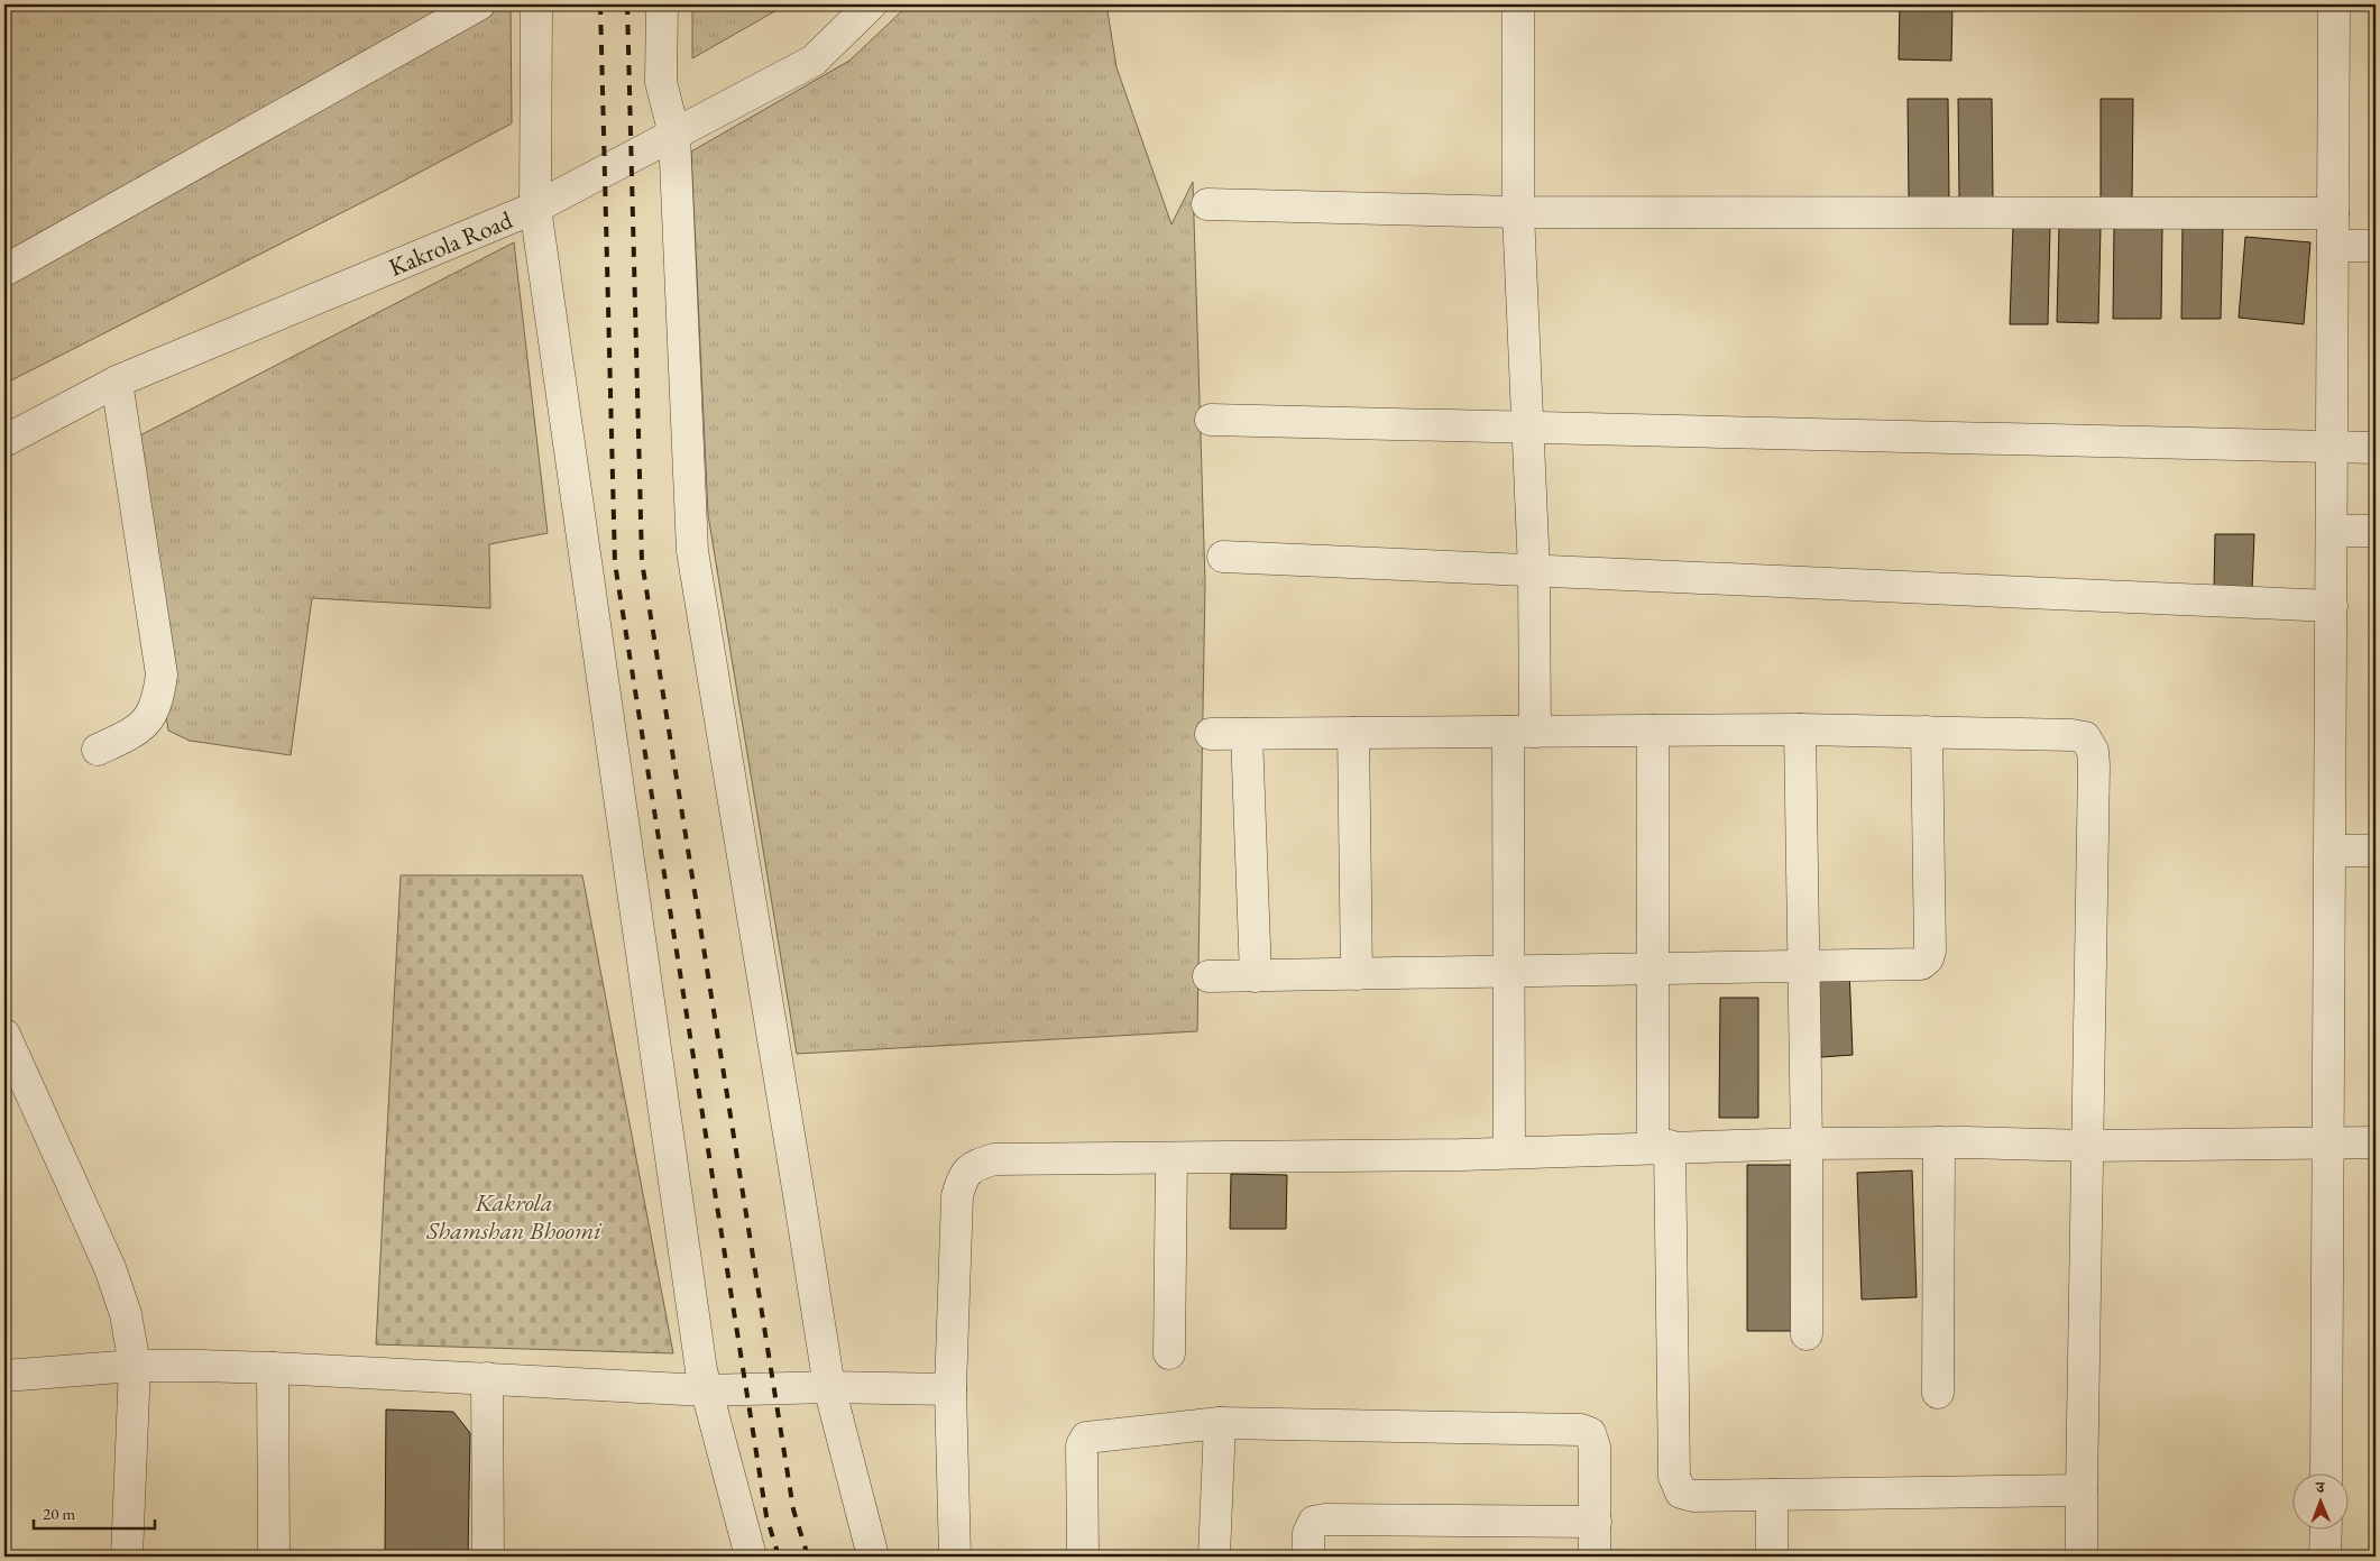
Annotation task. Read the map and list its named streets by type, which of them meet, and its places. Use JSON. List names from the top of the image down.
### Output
{
  "streets": {
    "street": ["Kakrola Road"]
  },
  "parks": ["Kakrola Shamshan Bhoomi"],
  "scale_bar": "20 m",
  "north": "top"
}
